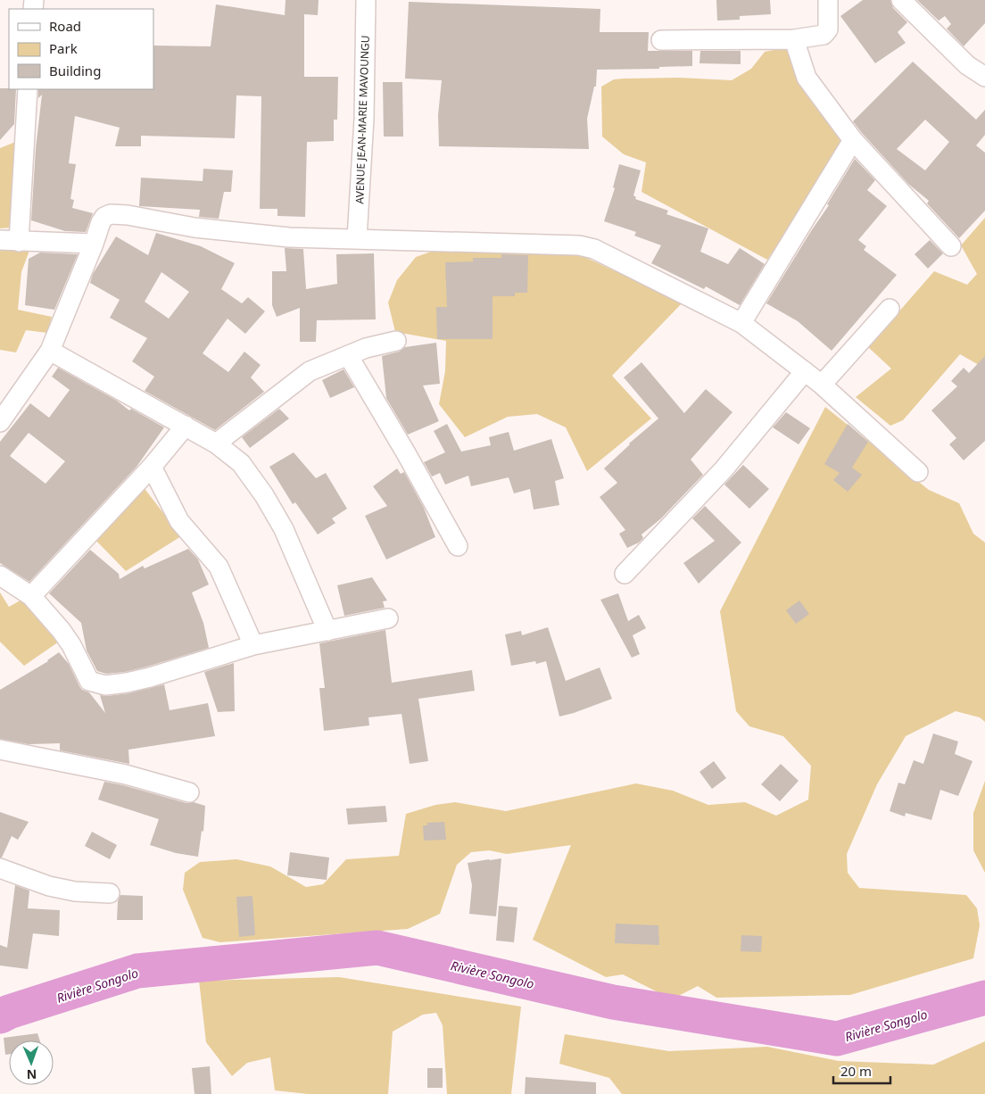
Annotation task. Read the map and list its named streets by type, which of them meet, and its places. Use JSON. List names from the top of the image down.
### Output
{
  "streets": {
    "street": ["AVENUE JEAN-MARIE MAVOUNGU"]
  },
  "water": ["Rivière Songolo"],
  "legend": ["Road", "Park", "Building"],
  "scale_bar": "20 m",
  "north": "bottom"
}
